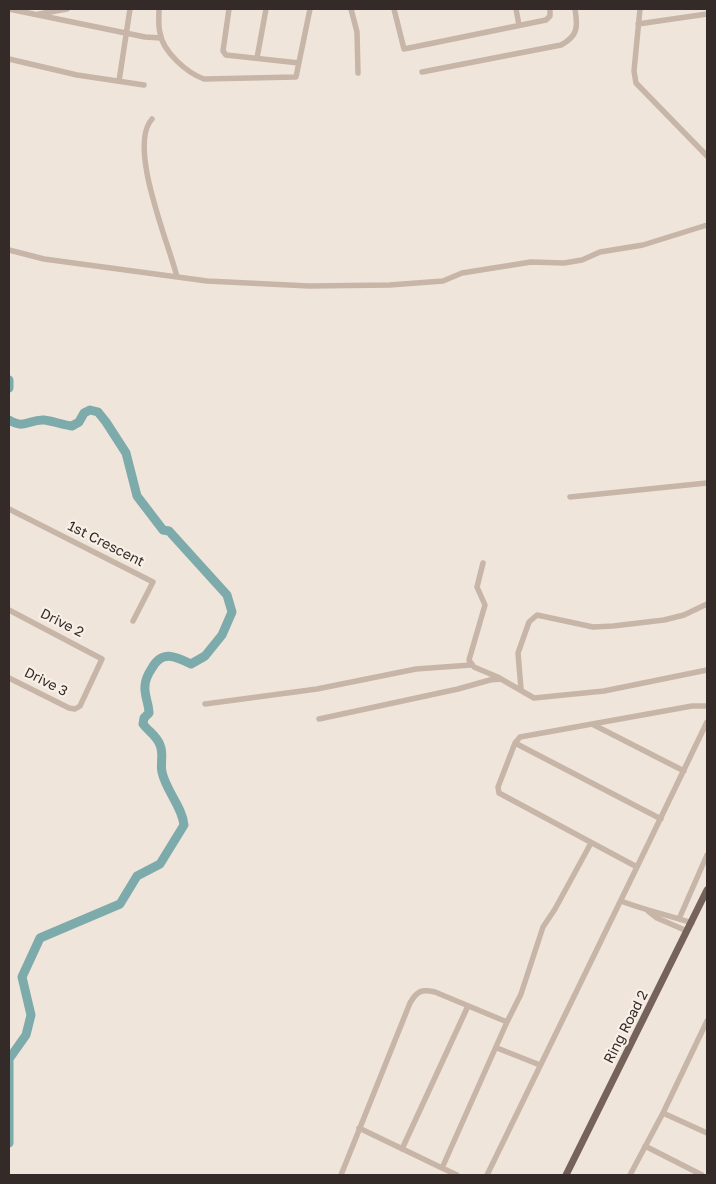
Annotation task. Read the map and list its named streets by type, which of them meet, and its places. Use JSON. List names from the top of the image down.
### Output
{
  "streets": {
    "main road": ["Ring Road 2"],
    "street": ["1st Crescent", "Drive 2", "Drive 3"]
  },
  "crossings": [
    ["Drive 2", "Drive 3"]
  ]
}
